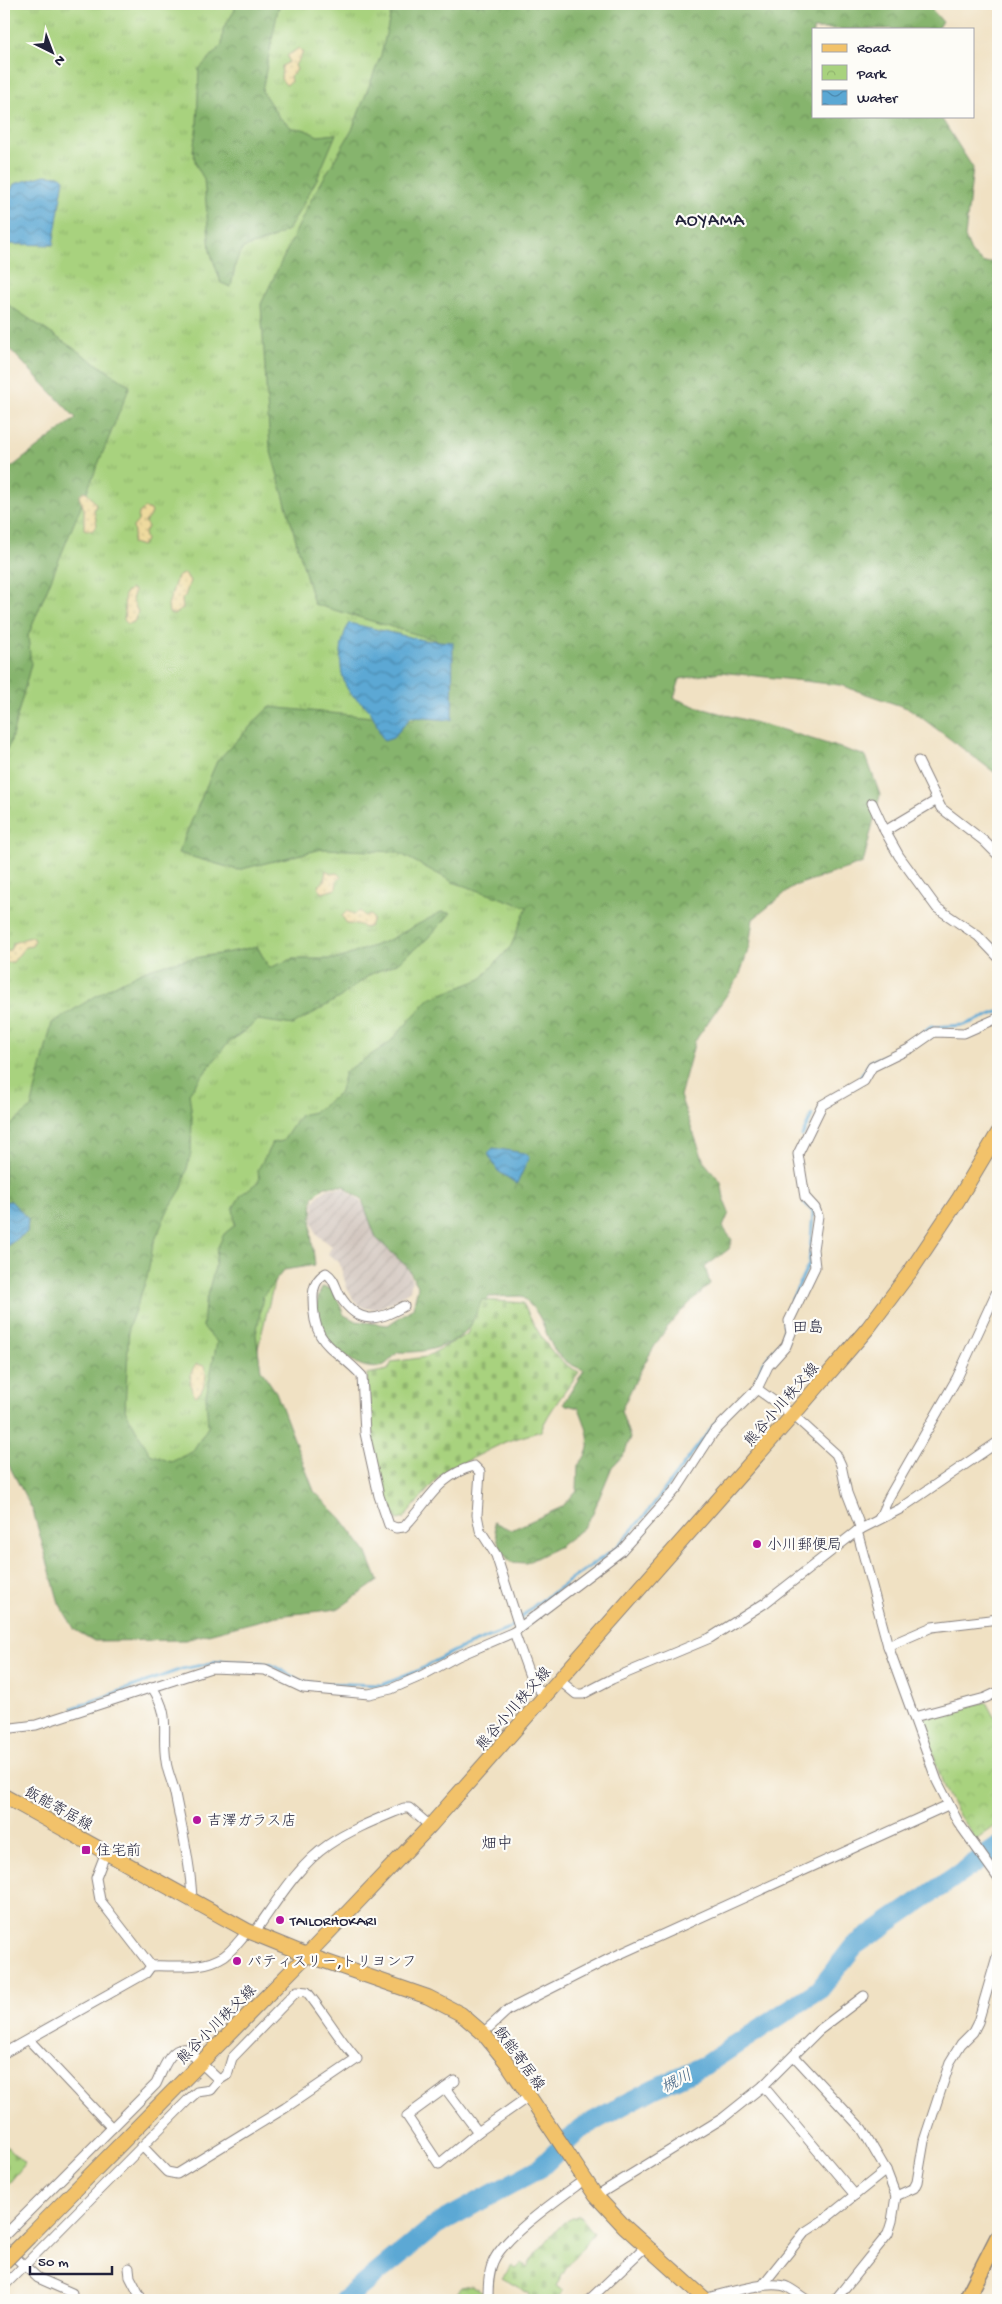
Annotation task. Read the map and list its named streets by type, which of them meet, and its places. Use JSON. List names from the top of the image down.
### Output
{
  "streets": {
    "main road": ["熊谷小川秩父線", "飯能寄居線"]
  },
  "crossings": [
    ["熊谷小川秩父線", "飯能寄居線"]
  ],
  "districts": ["AOYAMA", "田島", "畑中"],
  "water": ["槻川"],
  "places": {
    "other": [
      "小川郵便局",
      "吉澤ガラス店",
      "TAILORHOKARI",
      "パティスリー,トリヨンフ"
    ],
    "transit": ["住宅前"]
  },
  "legend": ["Road", "Park", "Water"],
  "scale_bar": "50 m",
  "north": "bottom right"
}
